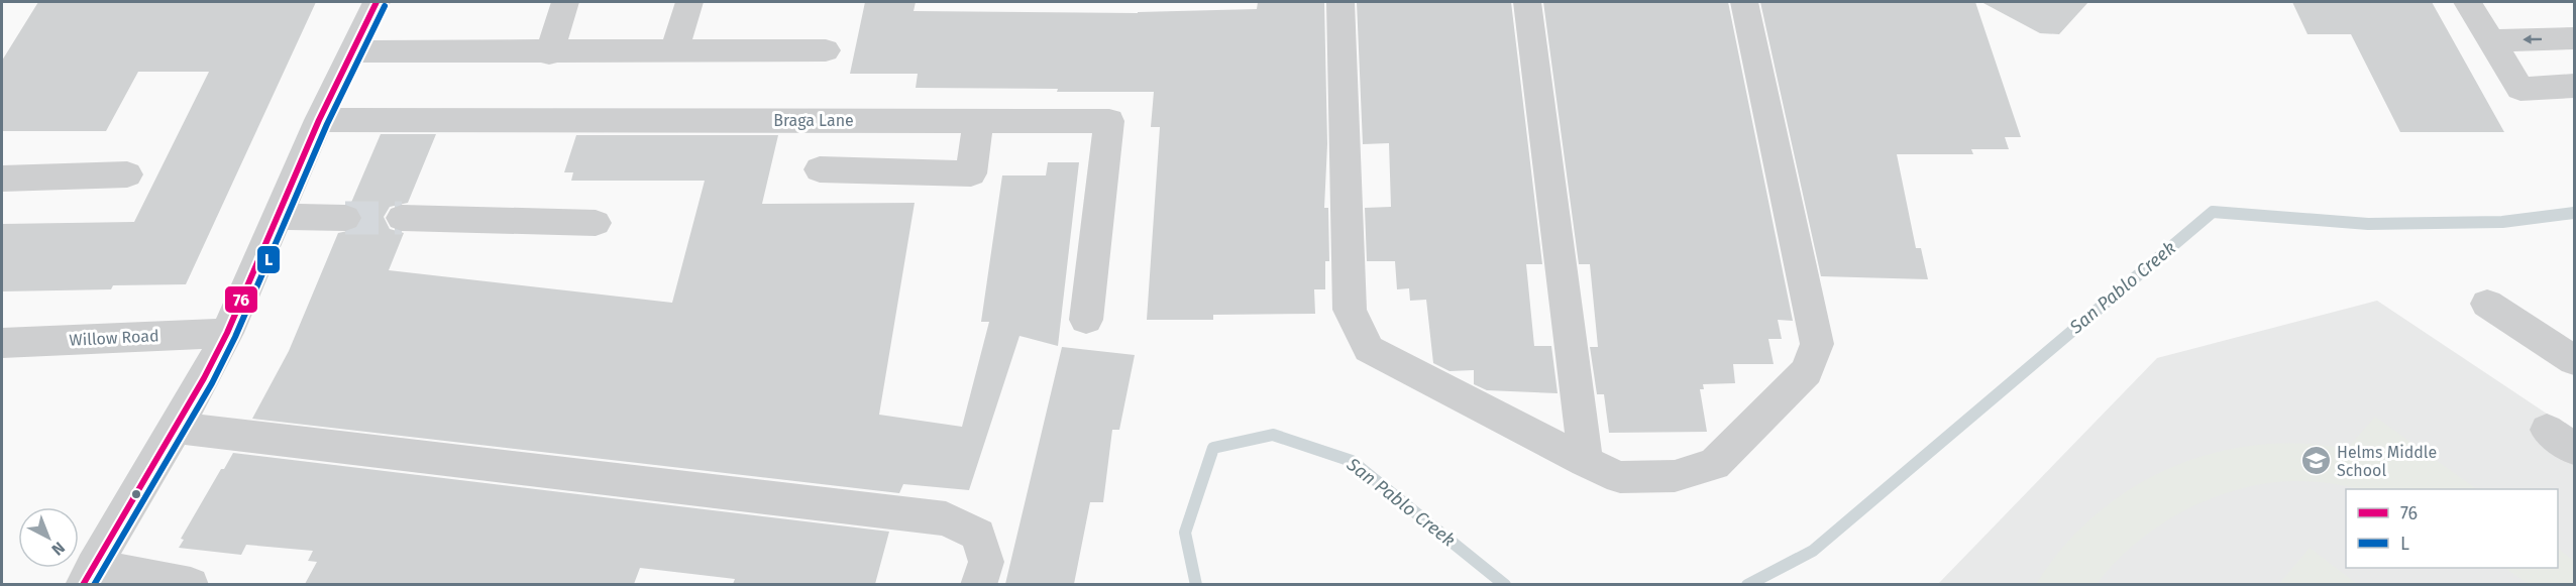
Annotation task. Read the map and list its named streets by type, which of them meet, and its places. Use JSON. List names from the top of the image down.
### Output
{
  "streets": {
    "street": ["Braga Lane", "Willow Road"]
  },
  "water": ["San Pablo Creek"],
  "places": {
    "school or university": ["Helms Middle School"]
  },
  "lines": ["transit line 76", "transit line L"],
  "legend": ["76", "L"],
  "north": "bottom right"
}
